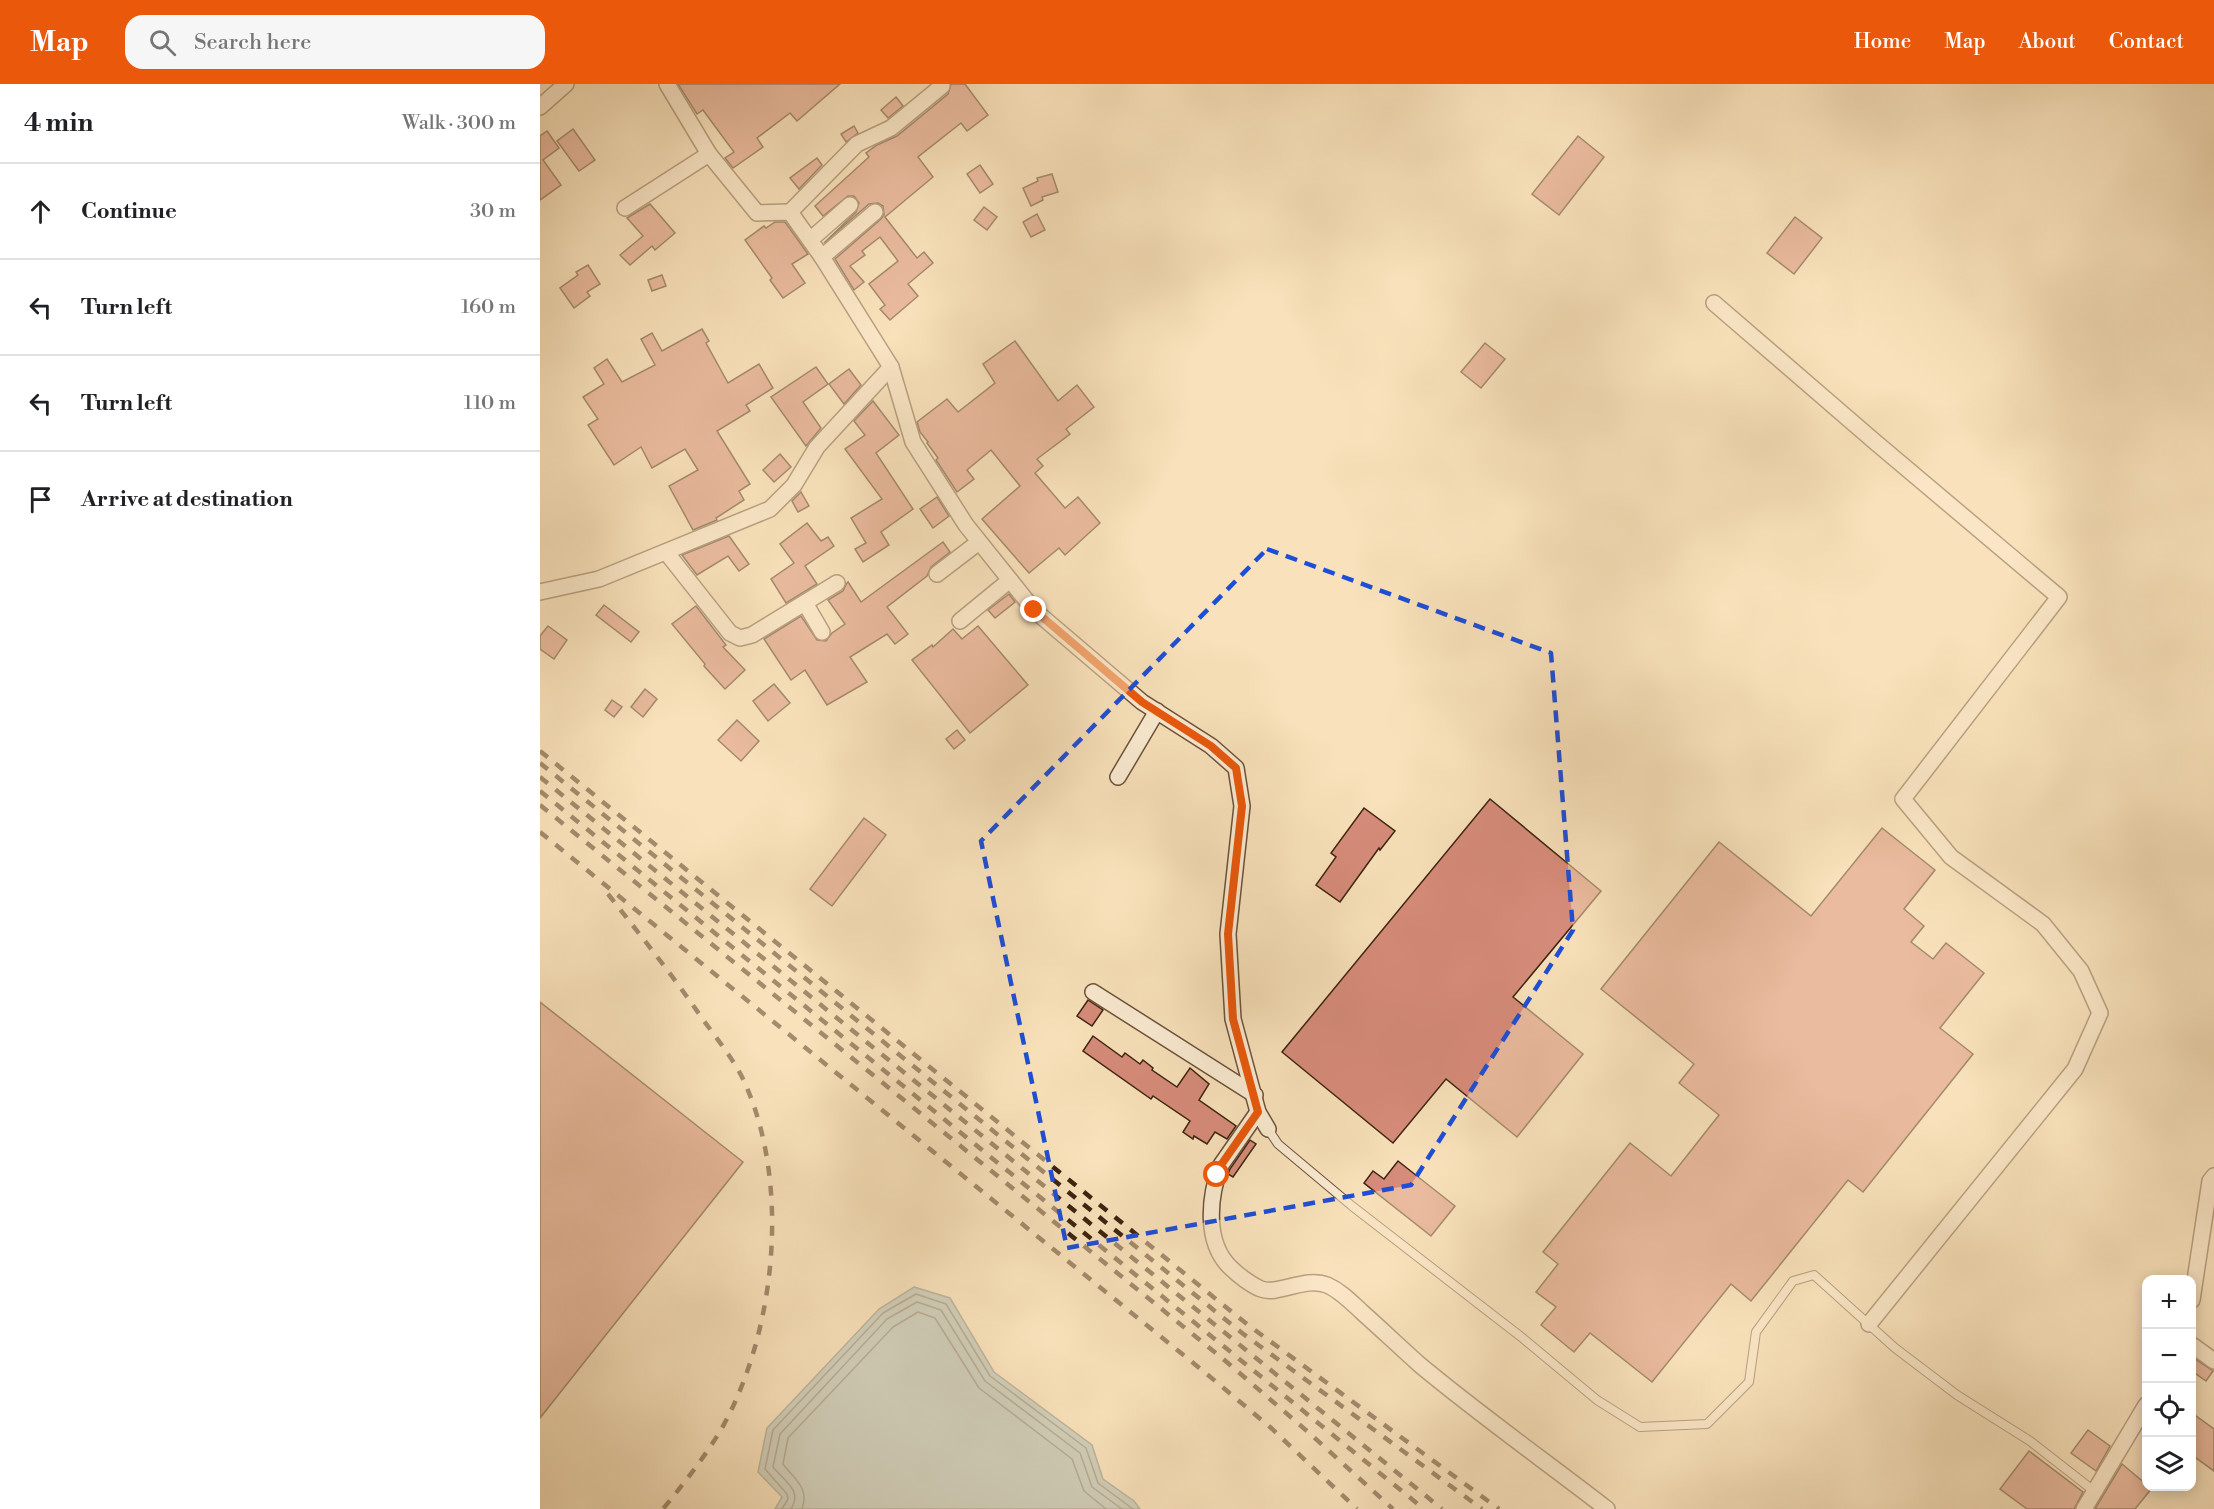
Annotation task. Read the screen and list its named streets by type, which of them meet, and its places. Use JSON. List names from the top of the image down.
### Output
{
  "page": {
    "header": "Map",
    "search": "Search here",
    "nav": [
      "Home",
      "Map",
      "About",
      "Contact"
    ],
    "heading": ["4 min", "Walk · 300 m"],
    "list": [
      ["Continue", "30 m"],
      ["Turn left", "160 m"],
      ["Turn left", "110 m"],
      "Arrive at destination"
    ],
    "map_buttons": ["+", "−"]
  }
}
